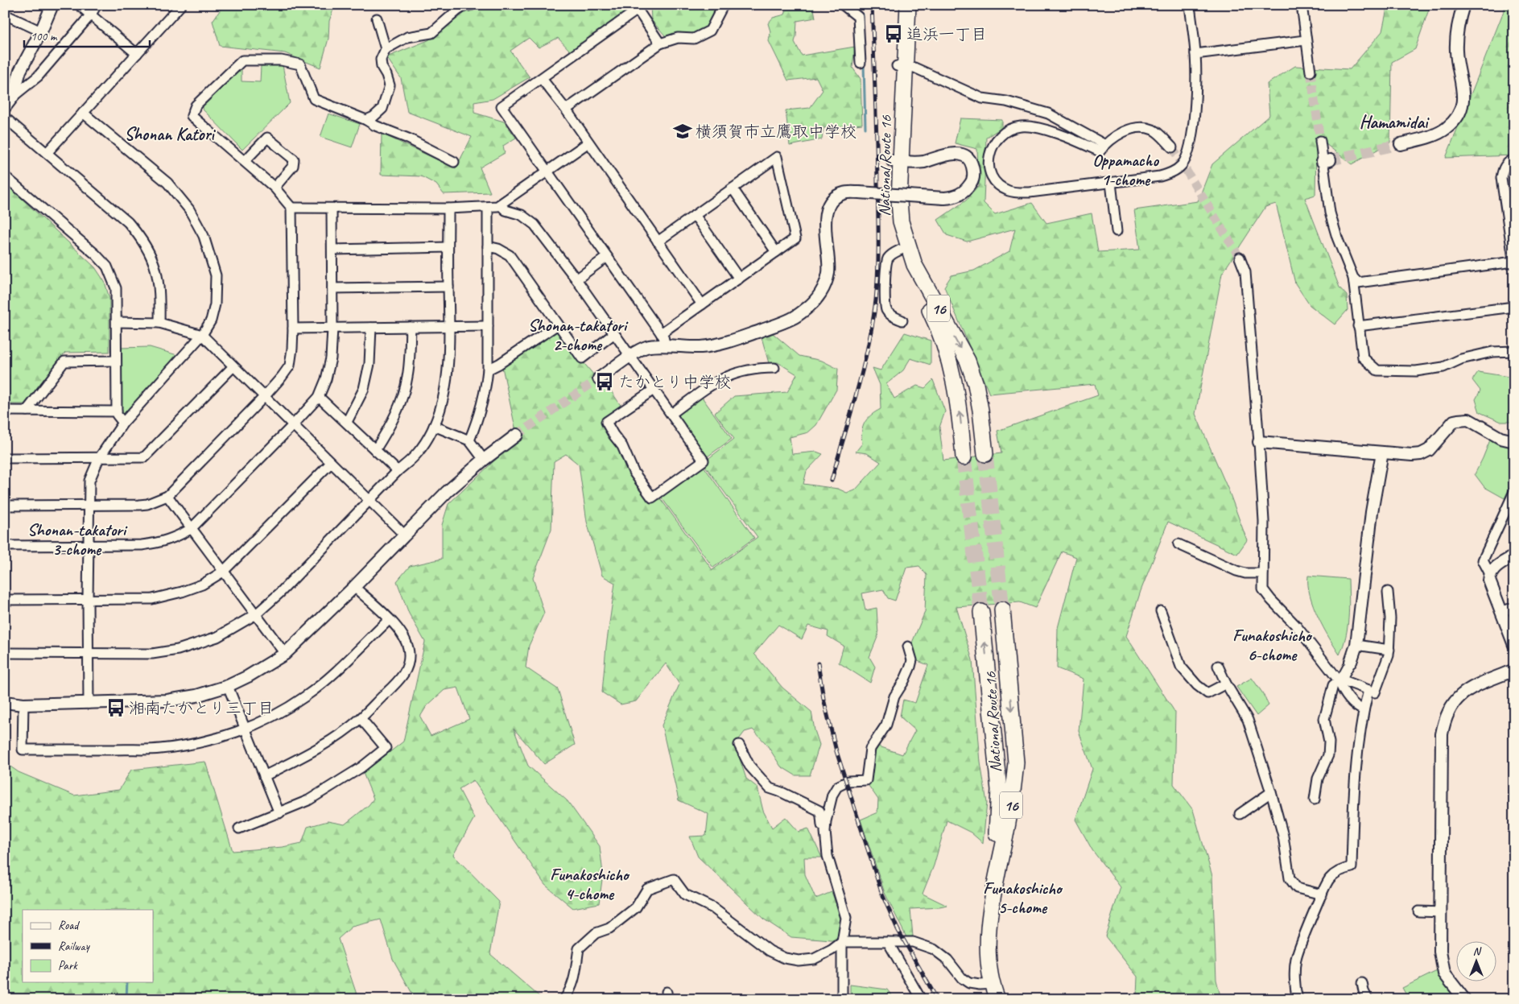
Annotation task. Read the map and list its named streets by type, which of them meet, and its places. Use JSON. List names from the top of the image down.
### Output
{
  "streets": {
    "highway": ["National Route 16", "16"]
  },
  "districts": [
    "Hamamidai",
    "Shonan Katori",
    "Oppamacho 1-chome",
    "Shonan-takatori 2-chome",
    "Shonan-takatori 3-chome",
    "Funakoshicho 6-chome",
    "Funakoshicho 4-chome",
    "Funakoshicho 5-chome"
  ],
  "places": {
    "bus stop": ["追浜一丁目", "たかとり中学校", "湘南たかとり三丁目"],
    "school or university": ["横須賀市立鷹取中学校"]
  },
  "legend": ["Road", "Railway", "Park"],
  "scale_bar": "100 m",
  "north": "top"
}
